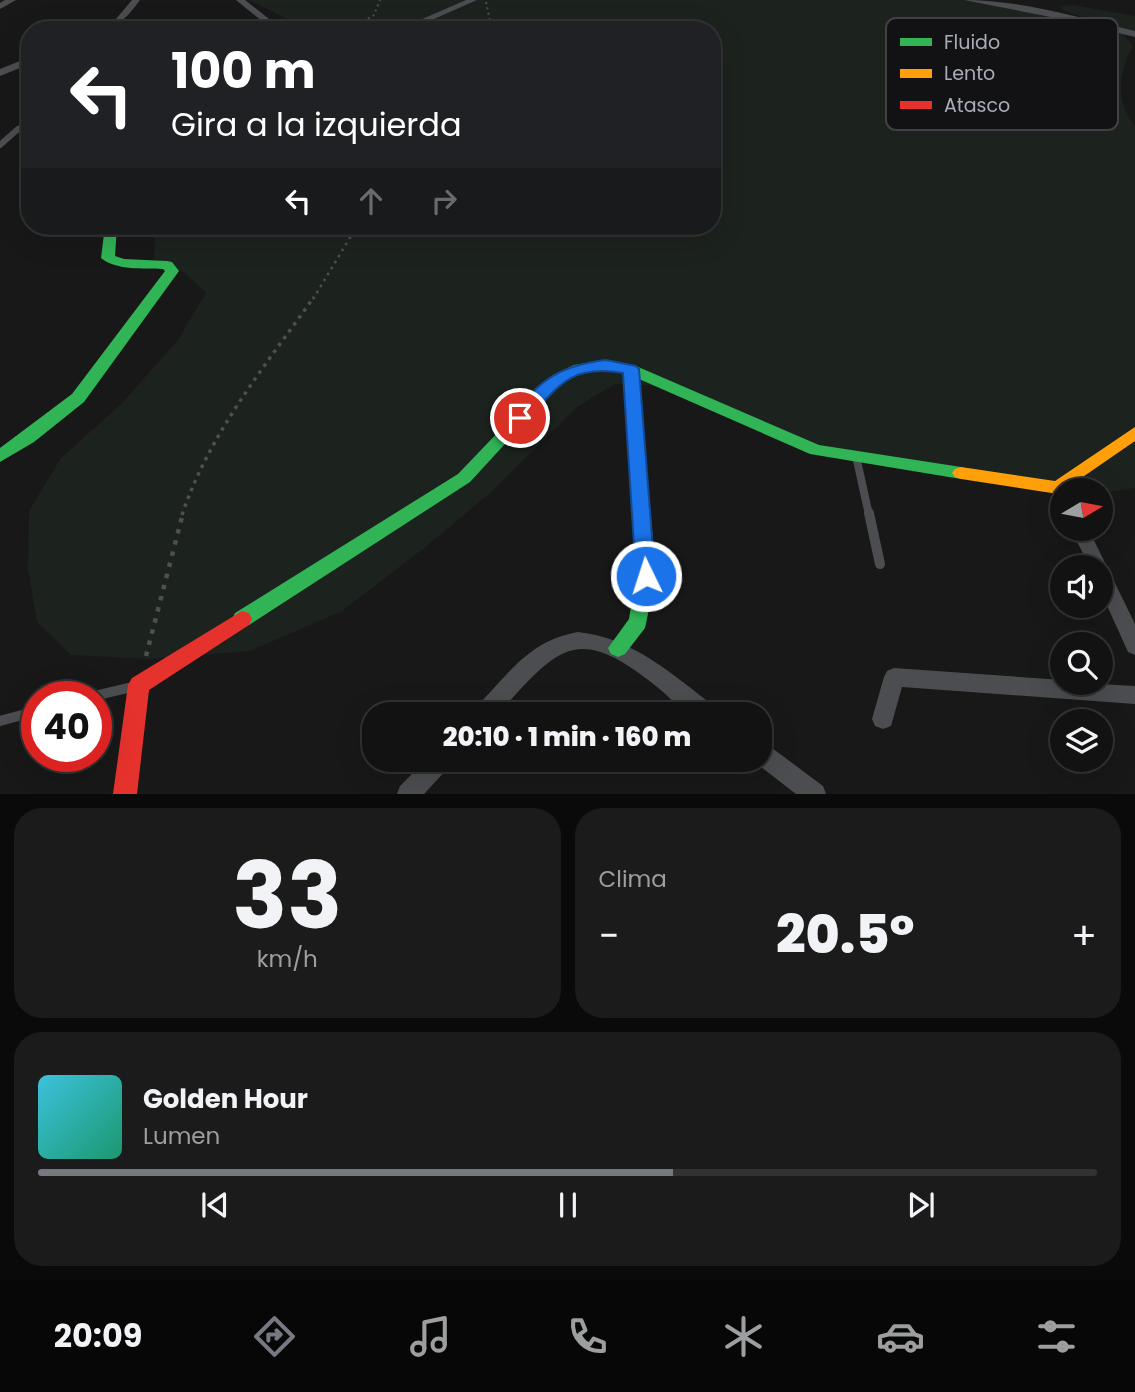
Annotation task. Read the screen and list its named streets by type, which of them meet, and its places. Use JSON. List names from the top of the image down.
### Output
{
  "legend": ["Fluido", "Lento", "Atasco"],
  "north": "right",
  "page": {
    "turn": ["100 m", "Gira a la izquierda"],
    "limit": "40",
    "trip": "20:10 · 1 min · 160 m",
    "tile": [
      ["33", "km/h"],
      "Clima"
    ],
    "heat": ["−", "20.5°", "+"],
    "song": ["Golden Hour", "Lumen"],
    "tabs": "20:09"
  }
}
